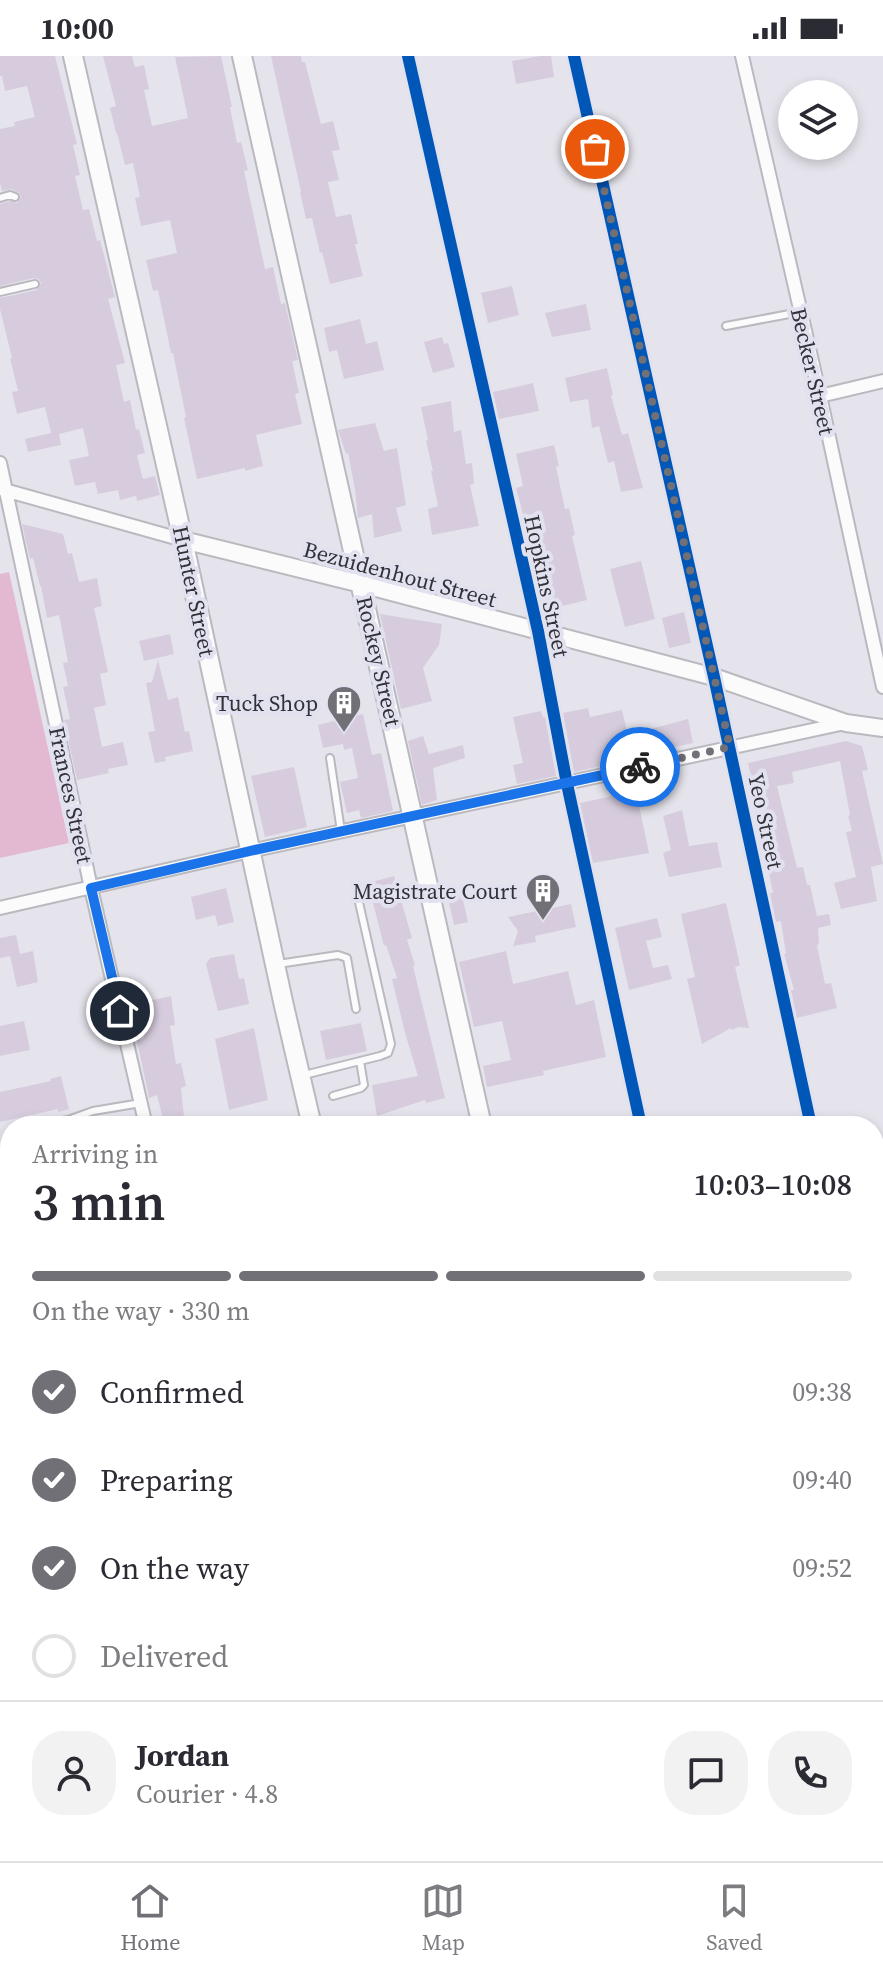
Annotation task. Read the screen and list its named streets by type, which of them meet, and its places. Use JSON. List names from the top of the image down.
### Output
{
  "streets": {
    "main road": ["Hunter Street", "Rockey Street"],
    "street": [
      "Becker Street",
      "Bezuidenhout Street",
      "Hopkins Street",
      "Frances Street",
      "Yeo Street"
    ]
  },
  "crossings": [
    ["Bezuidenhout Street", "Hopkins Street"],
    ["Bezuidenhout Street", "Hunter Street"],
    ["Bezuidenhout Street", "Rockey Street"],
    ["Bezuidenhout Street", "Frances Street"],
    ["Bezuidenhout Street", "Yeo Street"]
  ],
  "places": {
    "building": ["Tuck Shop", "Magistrate Court"]
  },
  "page": {
    "status": "10:00",
    "heading": ["3 min", "Arriving in", "10:03–10:08"],
    "panel": ["Jordan", "Courier · 4.8"],
    "bar": "On the way · 330 m",
    "list": [
      ["Confirmed", "09:38"],
      ["Preparing", "09:40"],
      ["On the way", "09:52"],
      "Delivered"
    ],
    "tabs": ["Home", "Map", "Saved"]
  }
}
